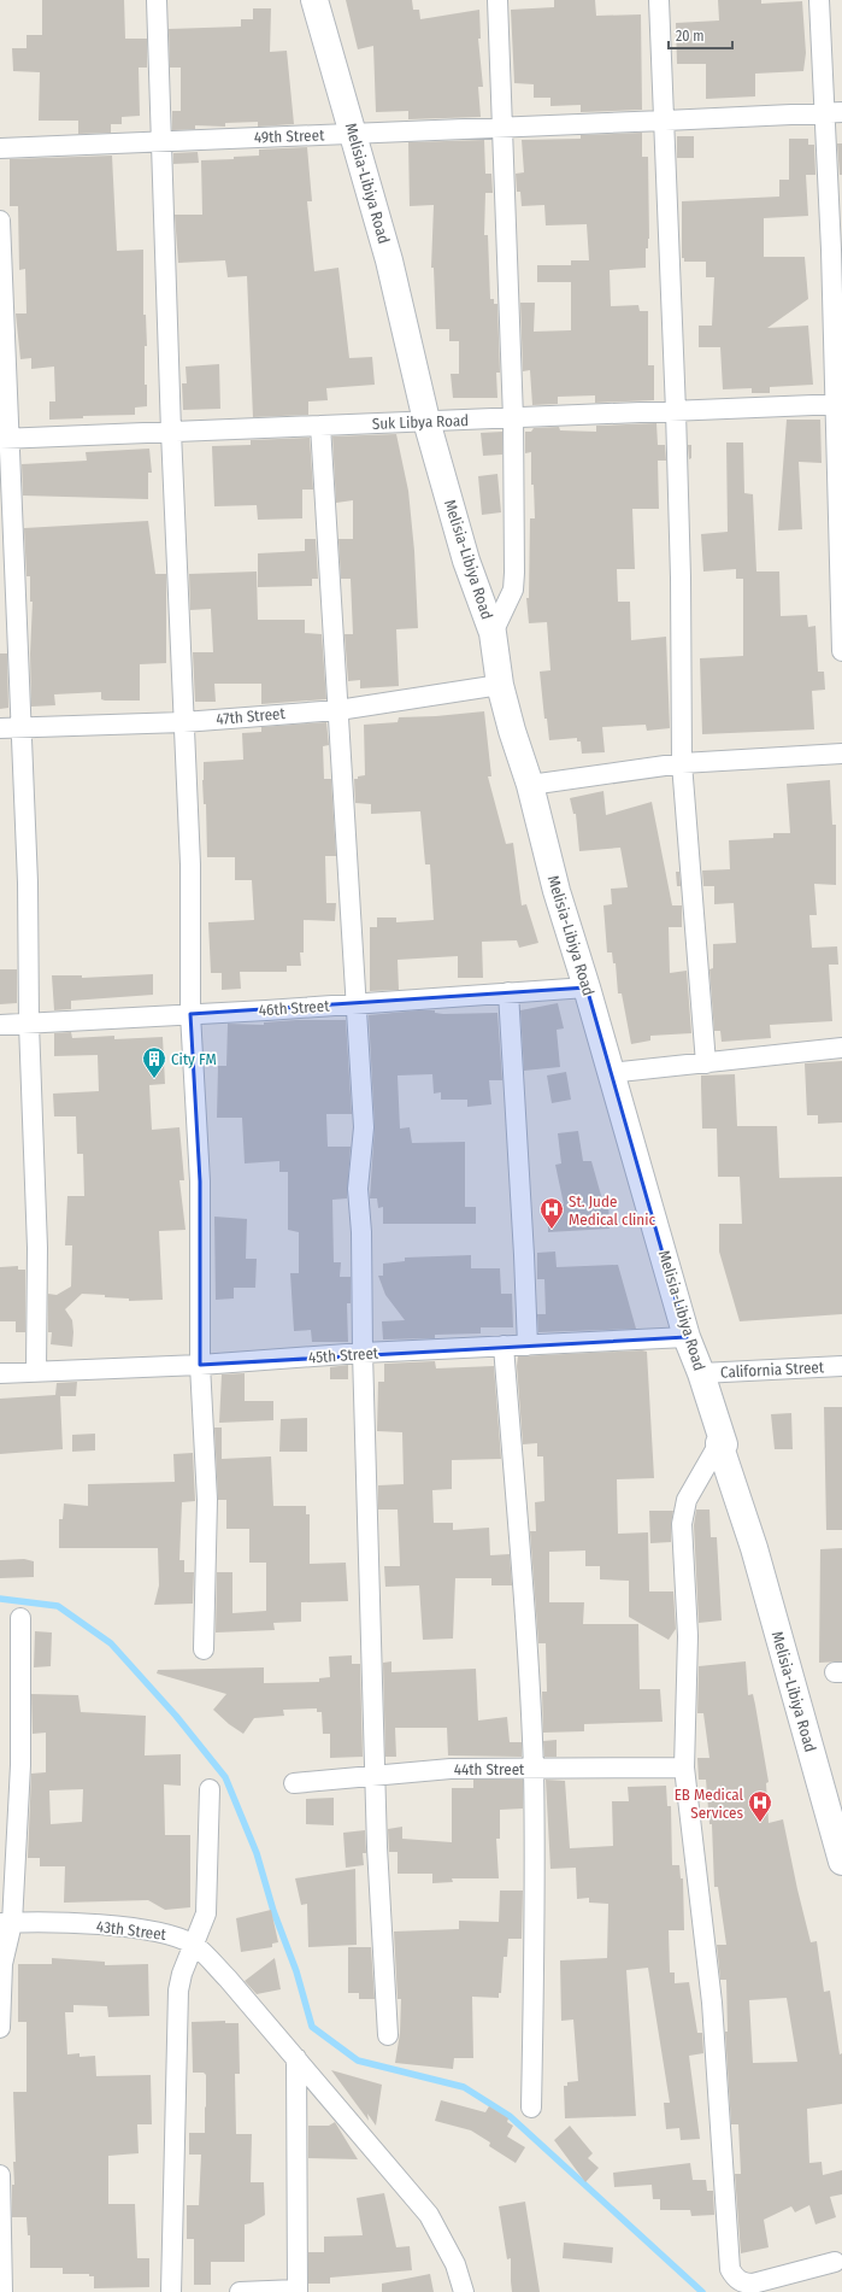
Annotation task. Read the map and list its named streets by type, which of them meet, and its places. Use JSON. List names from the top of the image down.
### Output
{
  "streets": {
    "main road": ["Melisia-Libiya Road"],
    "street": [
      "49th Street",
      "Suk Libya Road",
      "47th Street",
      "46th Street",
      "45th Street",
      "California Street",
      "44th Street",
      "43th Street"
    ]
  },
  "crossings": [
    ["49th Street", "Melisia-Libiya Road"],
    ["Melisia-Libiya Road", "Suk Libya Road"],
    ["Melisia-Libiya Road", "47th Street"],
    ["Melisia-Libiya Road", "46th Street"],
    ["Melisia-Libiya Road", "45th Street"],
    ["Melisia-Libiya Road", "California Street"]
  ],
  "places": {
    "building": ["City FM"],
    "hospital": ["St. Jude Medical clinic", "EB Medical Services"]
  },
  "scale_bar": "20 m"
}
